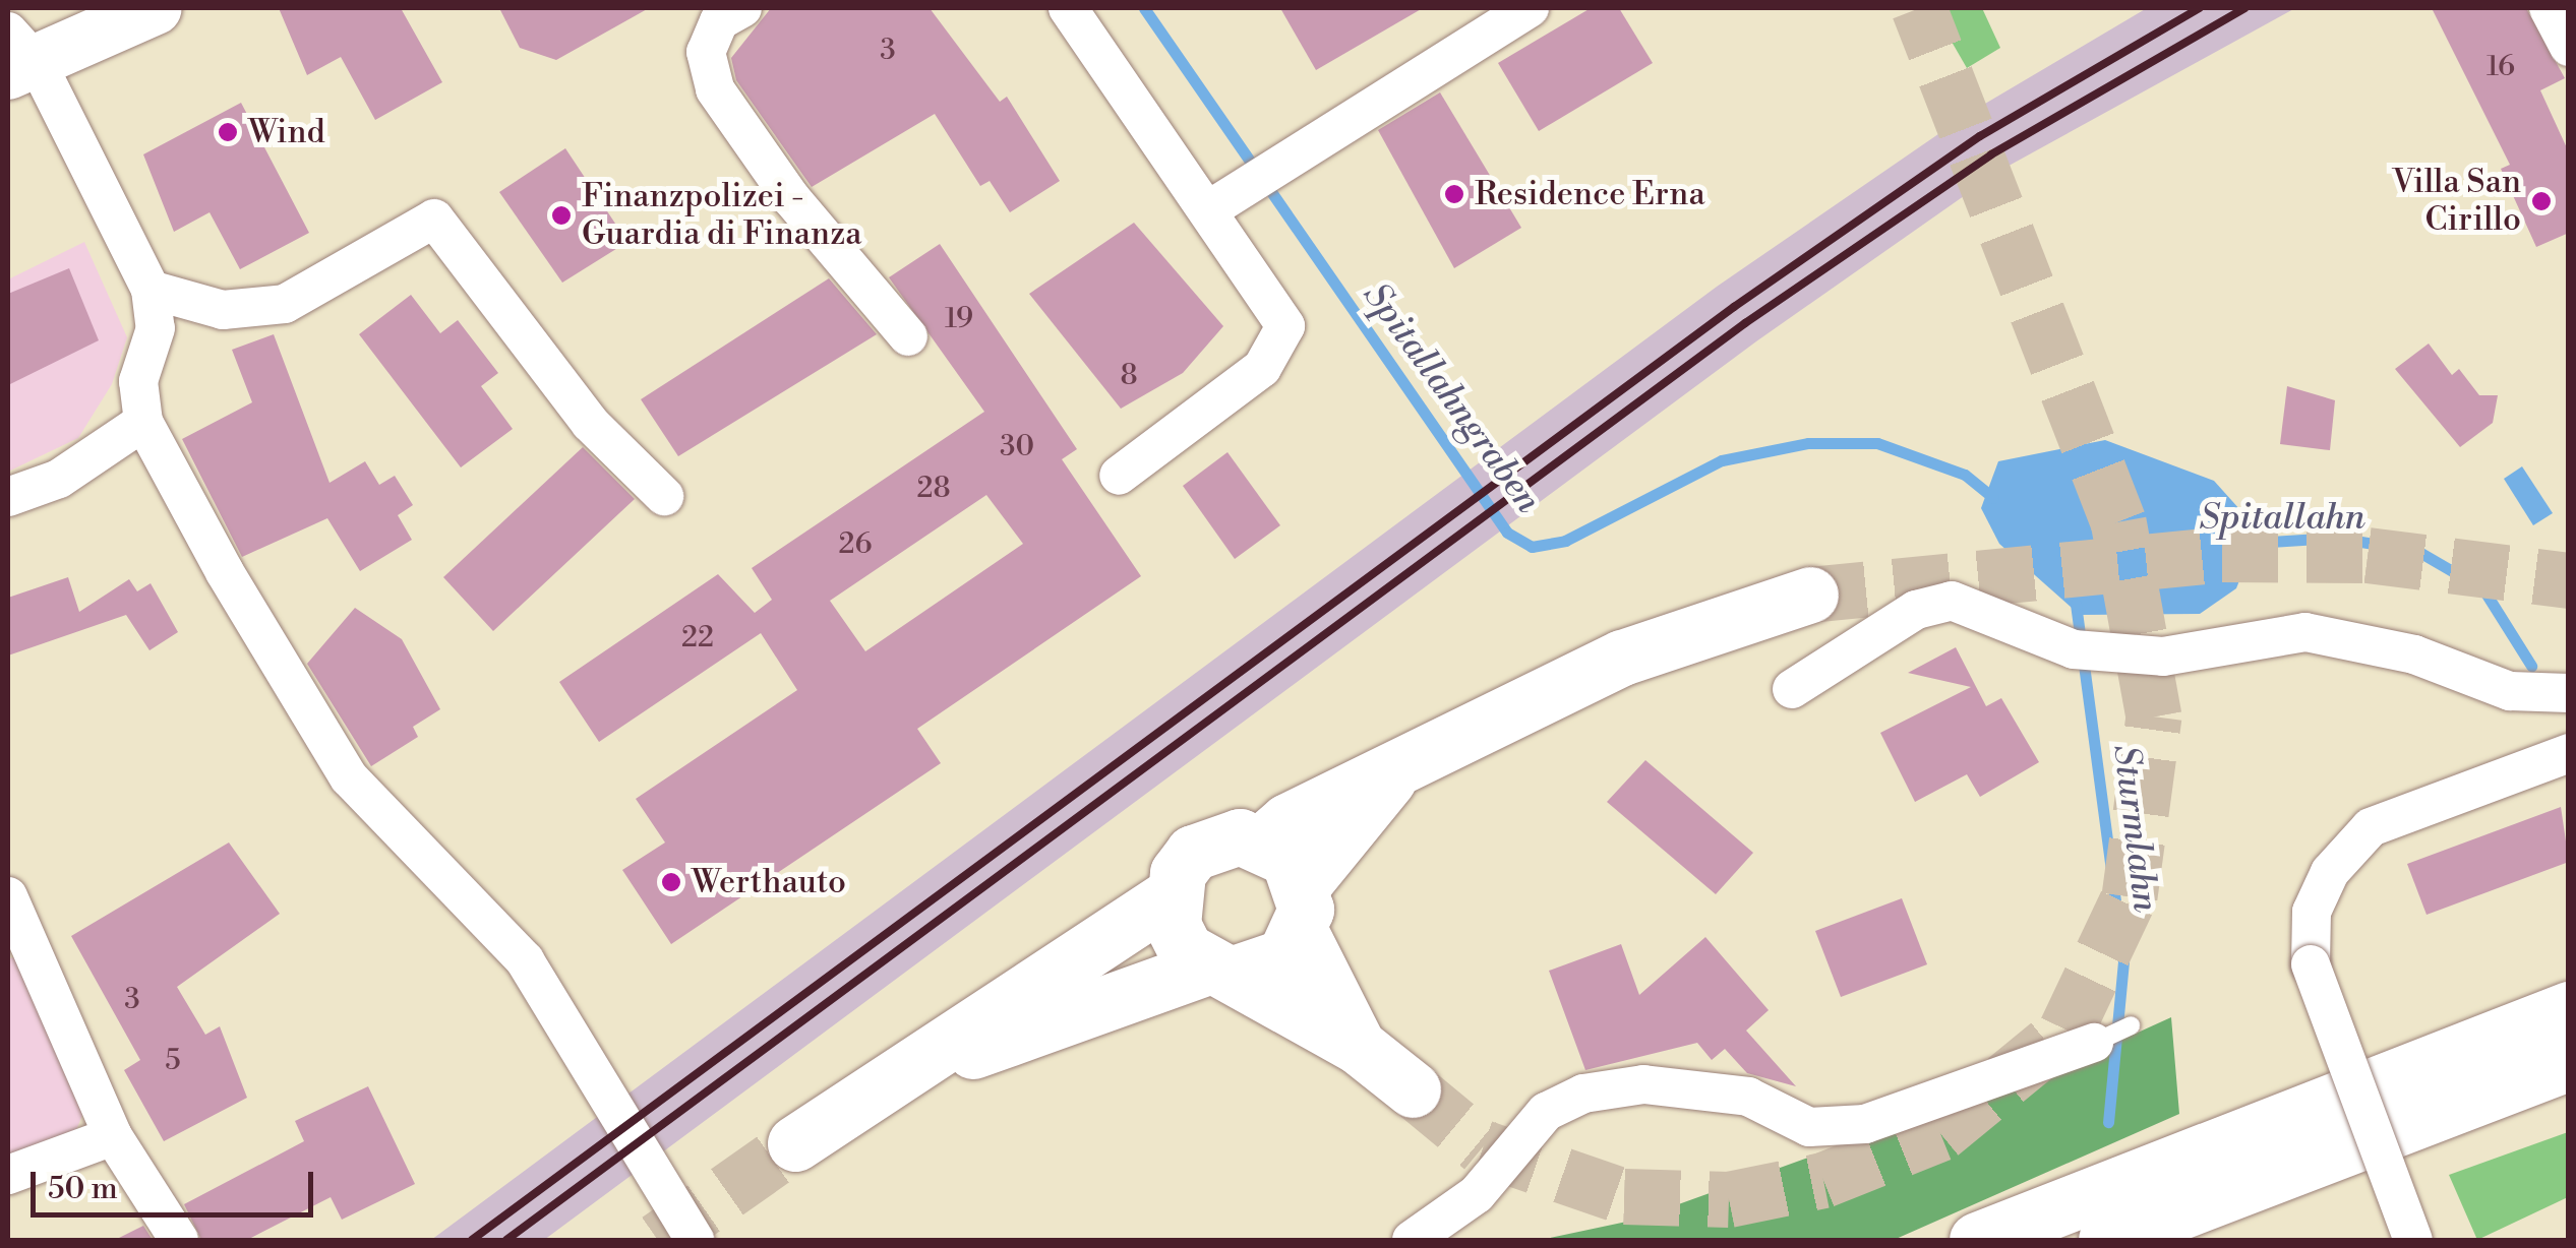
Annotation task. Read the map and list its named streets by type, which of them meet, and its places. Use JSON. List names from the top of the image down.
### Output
{
  "water": ["Spitallahngraben", "Spitallahn", "Sturmlahn"],
  "places": [
    "Wind",
    "Residence Erna",
    "Villa San Cirillo",
    "Finanzpolizei - Guardia di Finanza",
    "Werthauto"
  ],
  "house_numbers": [
    "3",
    "16",
    "19",
    "8",
    "30",
    "28",
    "26",
    "22",
    "3",
    "5"
  ],
  "scale_bar": "50 m"
}
